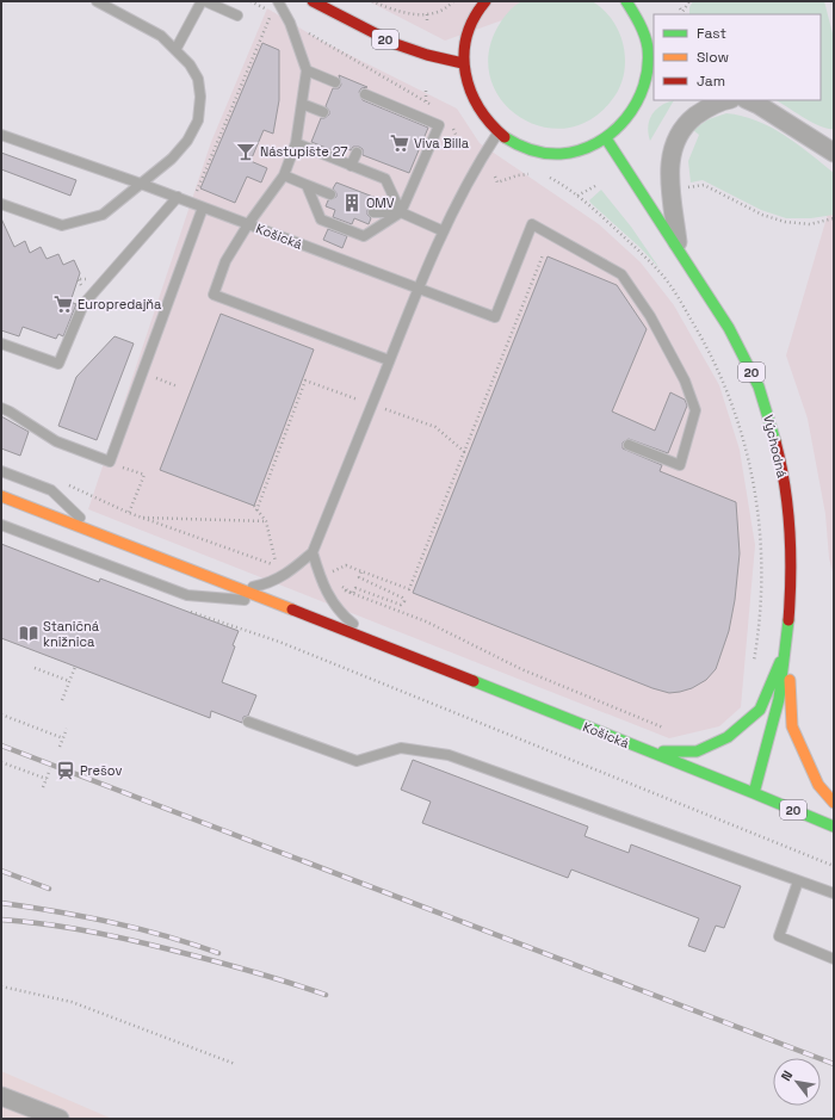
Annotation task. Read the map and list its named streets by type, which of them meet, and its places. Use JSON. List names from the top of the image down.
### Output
{
  "streets": {
    "main road": ["20", "Košická", "Východná"]
  },
  "crossings": [
    ["Košická", "Východná"]
  ],
  "places": {
    "supermarket": ["Viva Billa", "Europredajňa"],
    "bar": ["Nástupište 27"],
    "building": ["OMV"],
    "library": ["Staničná knižnica"],
    "station": ["Prešov"]
  },
  "legend": ["Fast", "Slow", "Jam"],
  "north": "top left"
}
